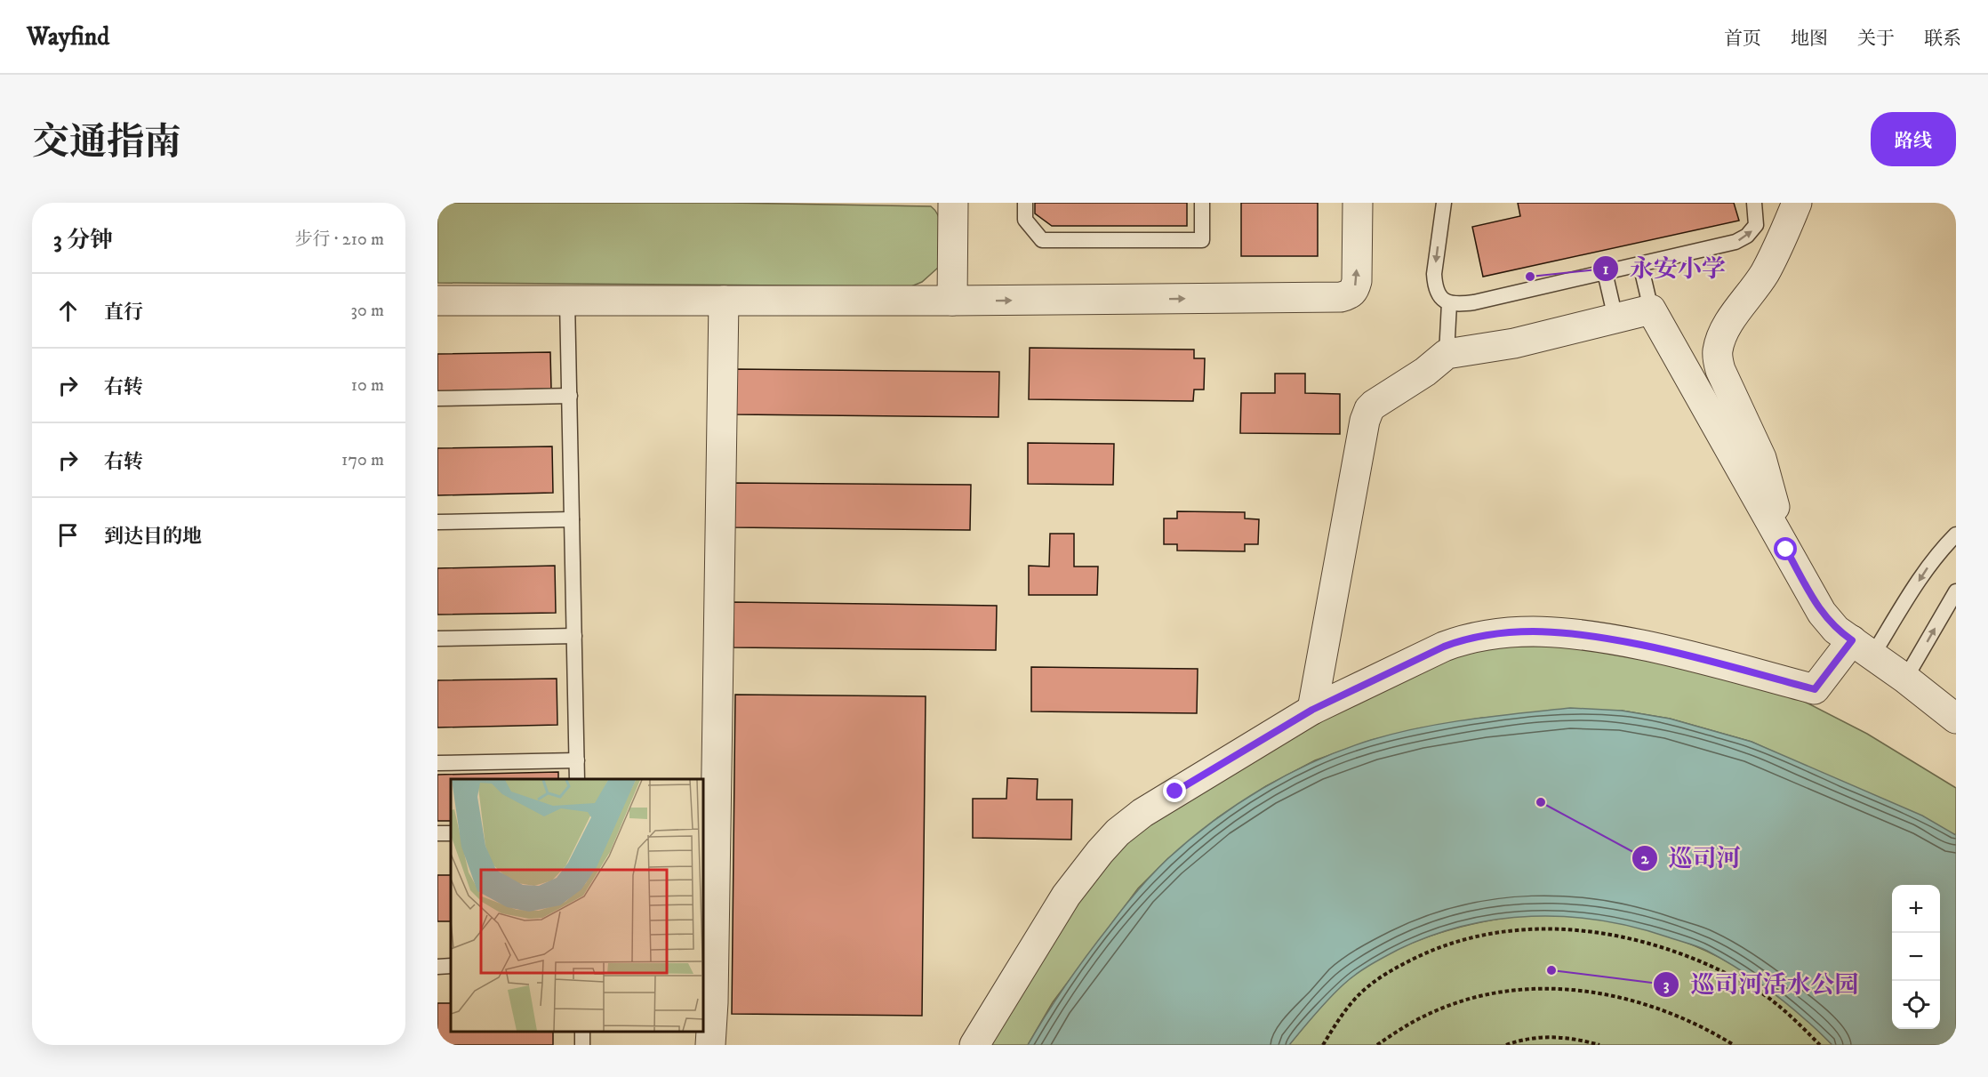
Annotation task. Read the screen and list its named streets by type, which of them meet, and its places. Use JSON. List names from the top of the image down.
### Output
{
  "places": ["永安小学", "巡司河", "巡司河活水公园"],
  "page": {
    "header": "Wayfind",
    "nav": [
      "首页",
      "地图",
      "关于",
      "联系"
    ],
    "title": "交通指南",
    "buttons": "路线",
    "heading": ["3 分钟", "步行 · 210 m"],
    "list": [
      ["直行", "30 m"],
      ["右转", "10 m"],
      ["右转", "170 m"],
      "到达目的地"
    ],
    "map_buttons": ["+", "−"]
  }
}
